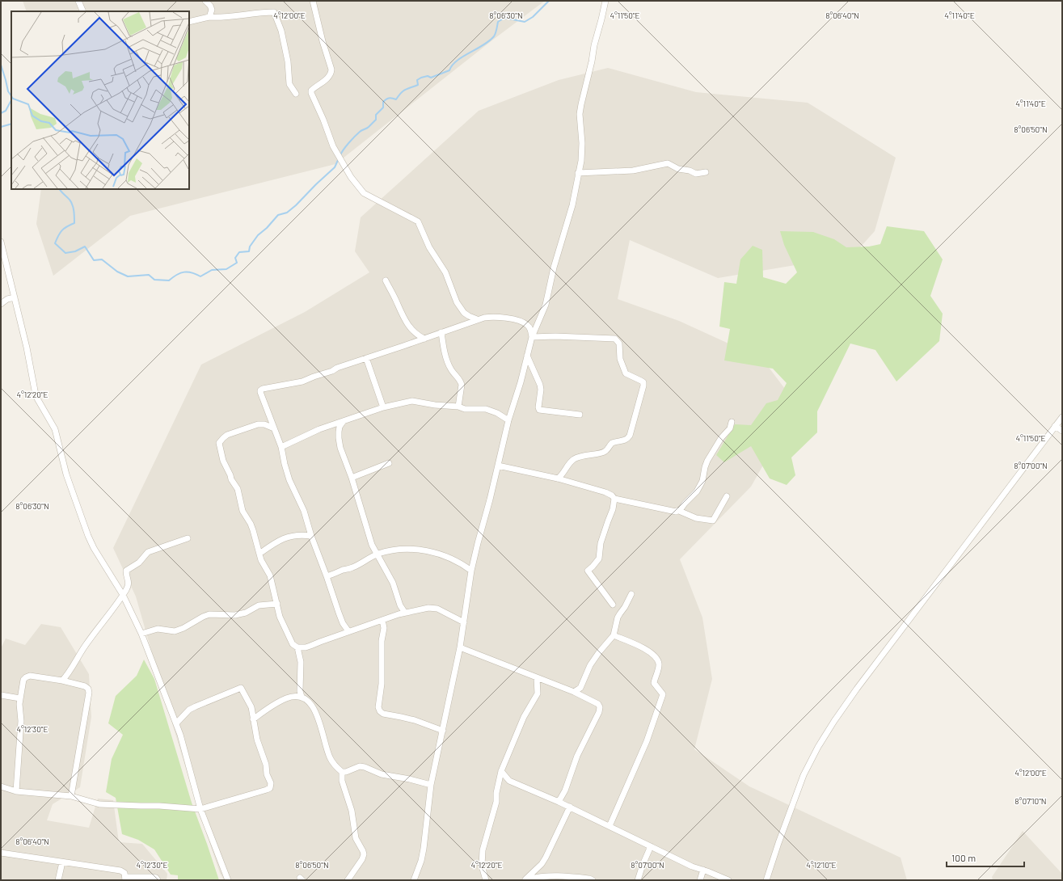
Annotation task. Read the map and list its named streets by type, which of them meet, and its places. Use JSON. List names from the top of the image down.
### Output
{
  "scale_bar": "100 m",
  "coordinates": [
    "4°12'00\"E",
    "8°06'30\"N",
    "4°11'50\"E",
    "8°06'40\"N",
    "4°11'40\"E",
    "8°06'50\"N",
    "4°12'20\"E",
    "8°07'00\"N",
    "4°12'30\"E",
    "8°07'10\"N",
    "4°12'10\"E"
  ]
}
